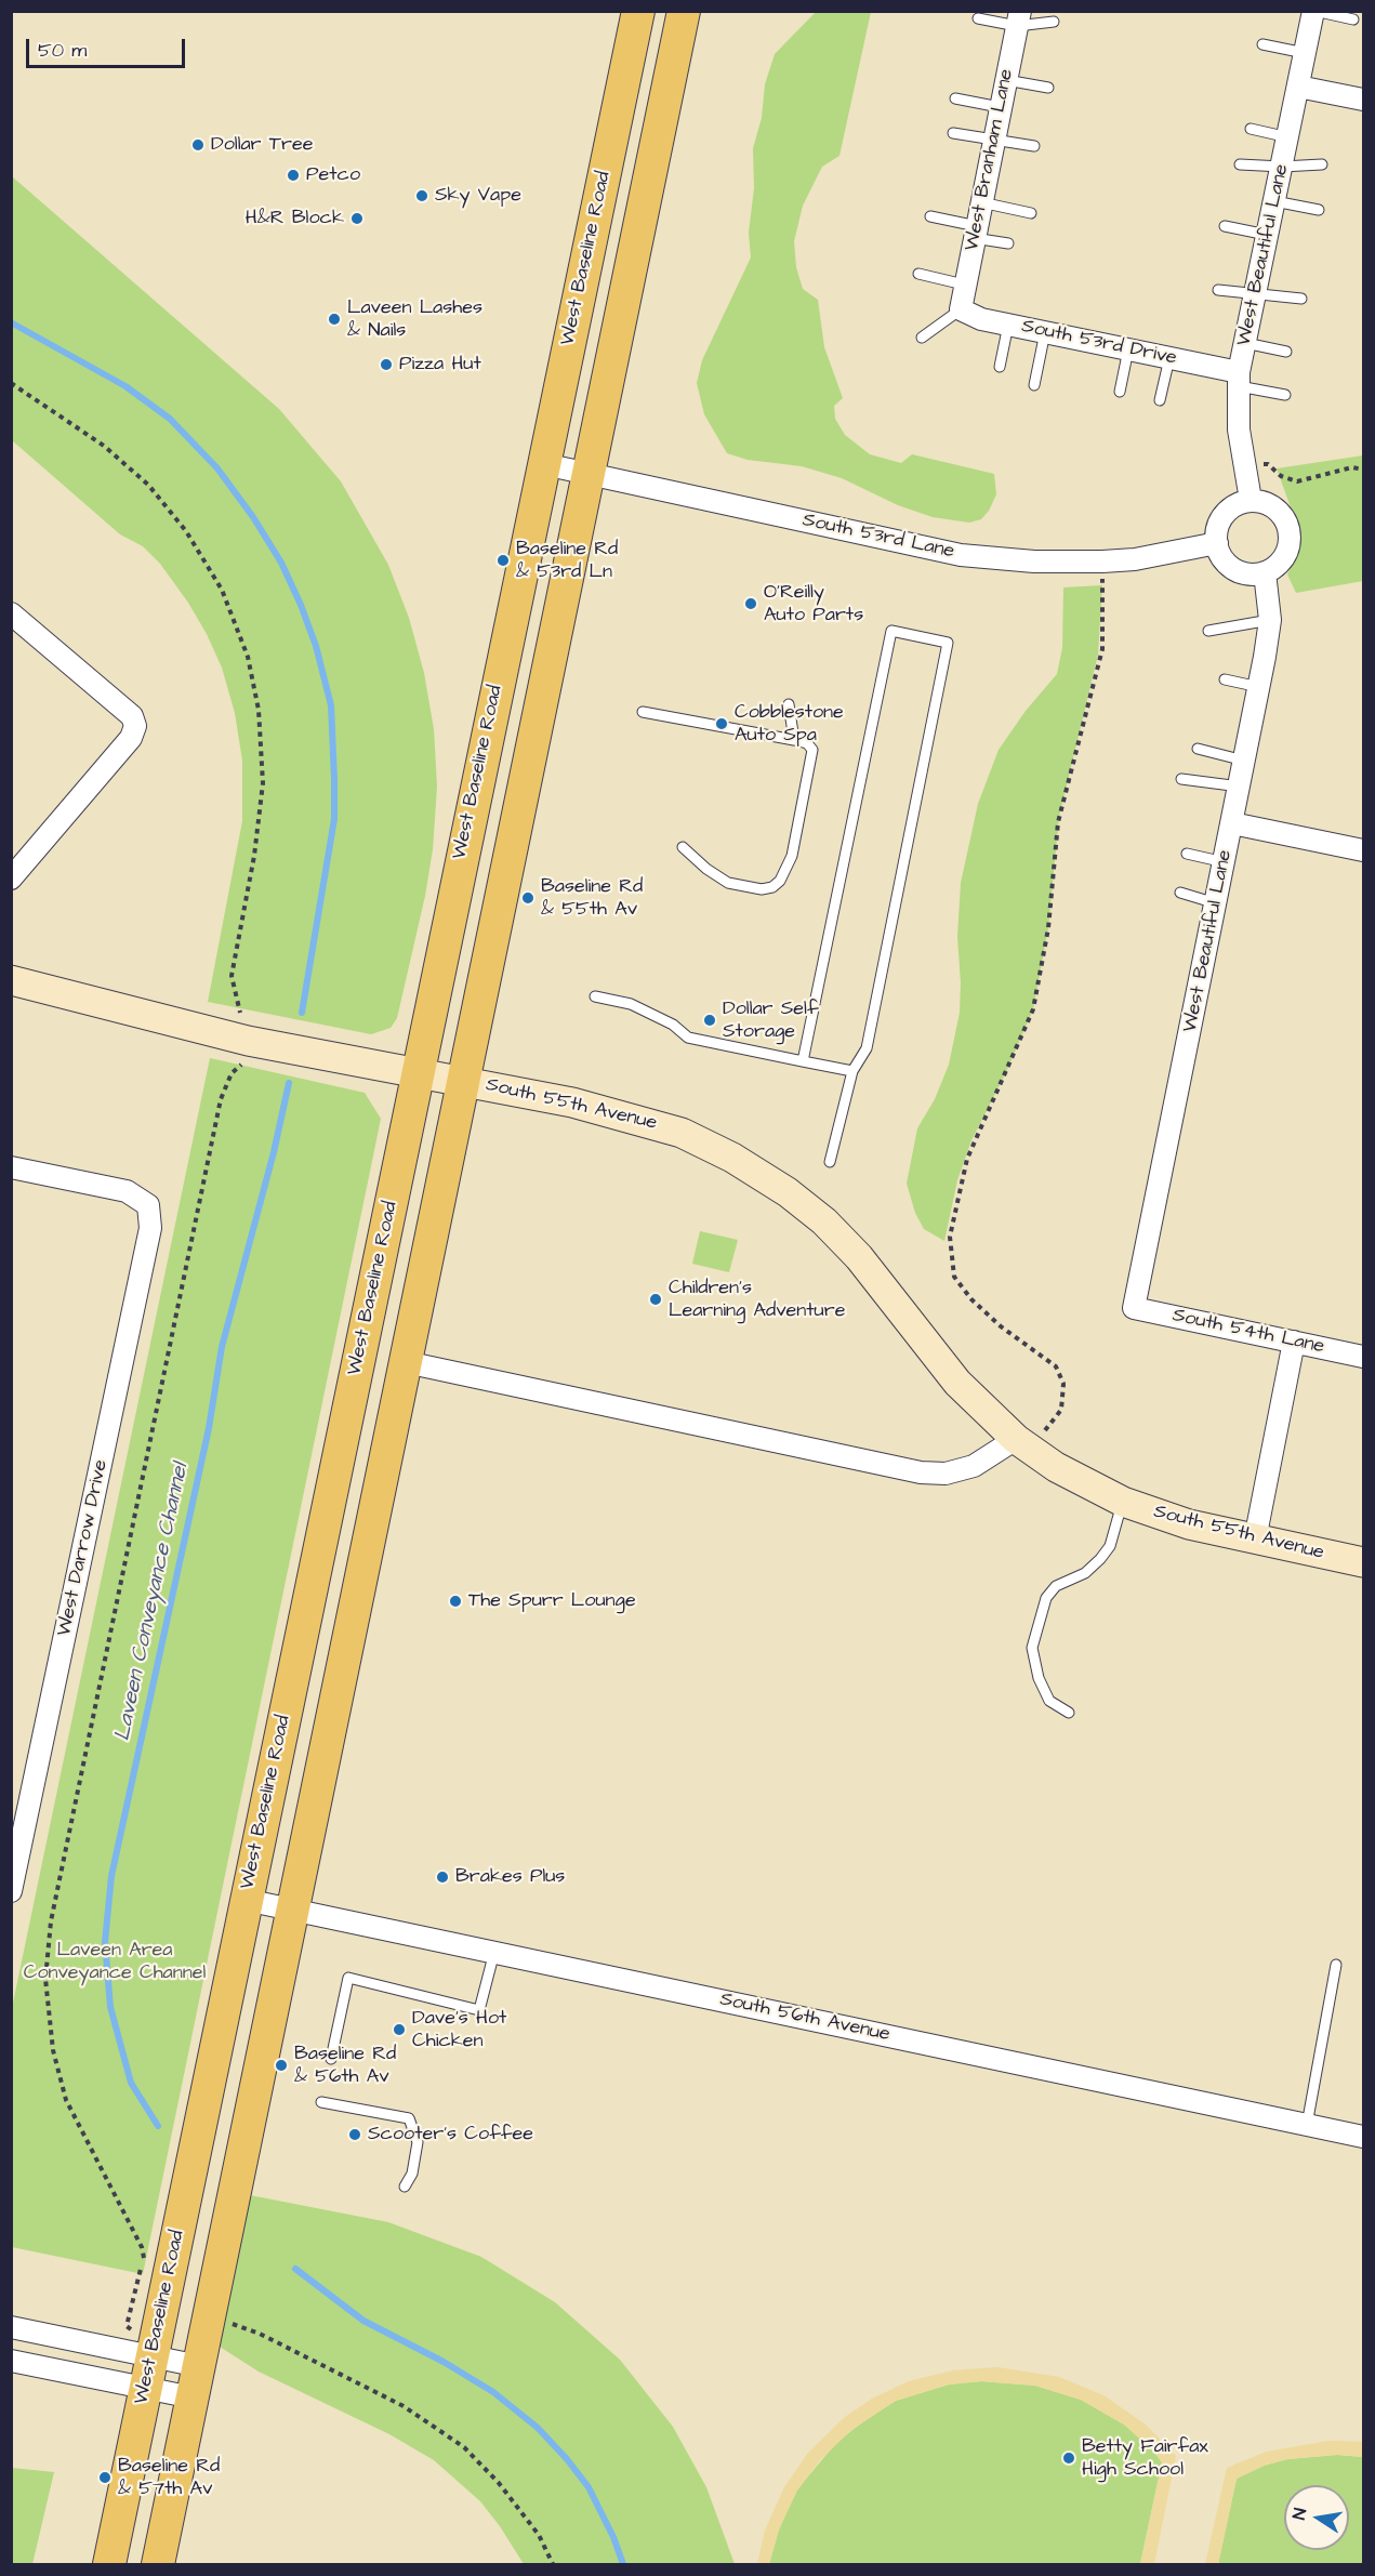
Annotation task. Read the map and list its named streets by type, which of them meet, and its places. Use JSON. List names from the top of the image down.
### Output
{
  "streets": {
    "main road": ["West Baseline Road"],
    "street": [
      "West Branham Lane",
      "West Beautiful Lane",
      "South 53rd Drive",
      "South 53rd Lane",
      "South 55th Avenue",
      "South 54th Lane",
      "West Darrow Drive",
      "South 56th Avenue"
    ]
  },
  "crossings": [
    ["West Branham Lane", "South 53rd Drive"],
    ["West Beautiful Lane", "South 53rd Drive"],
    ["West Beautiful Lane", "South 53rd Lane"],
    ["West Beautiful Lane", "South 54th Lane"],
    ["West Baseline Road", "South 53rd Lane"],
    ["West Baseline Road", "South 55th Avenue"],
    ["West Baseline Road", "South 56th Avenue"]
  ],
  "water": ["Laveen Conveyance Channel"],
  "parks": ["Laveen Area Conveyance Channel"],
  "places": [
    "Dollar Tree",
    "Petco",
    "Sky Vape",
    "H&R Block",
    "Laveen Lashes & Nails",
    "Pizza Hut",
    "Baseline Rd & 53rd Ln",
    "O'Reilly Auto Parts",
    "Cobblestone Auto Spa",
    "Baseline Rd & 55th Av",
    "Dollar Self Storage",
    "Children's Learning Adventure",
    "The Spurr Lounge",
    "Brakes Plus",
    "Dave's Hot Chicken",
    "Baseline Rd & 56th Av",
    "Scooter's Coffee",
    "Betty Fairfax High School",
    "Baseline Rd & 57th Av"
  ],
  "scale_bar": "50 m",
  "north": "left"
}
